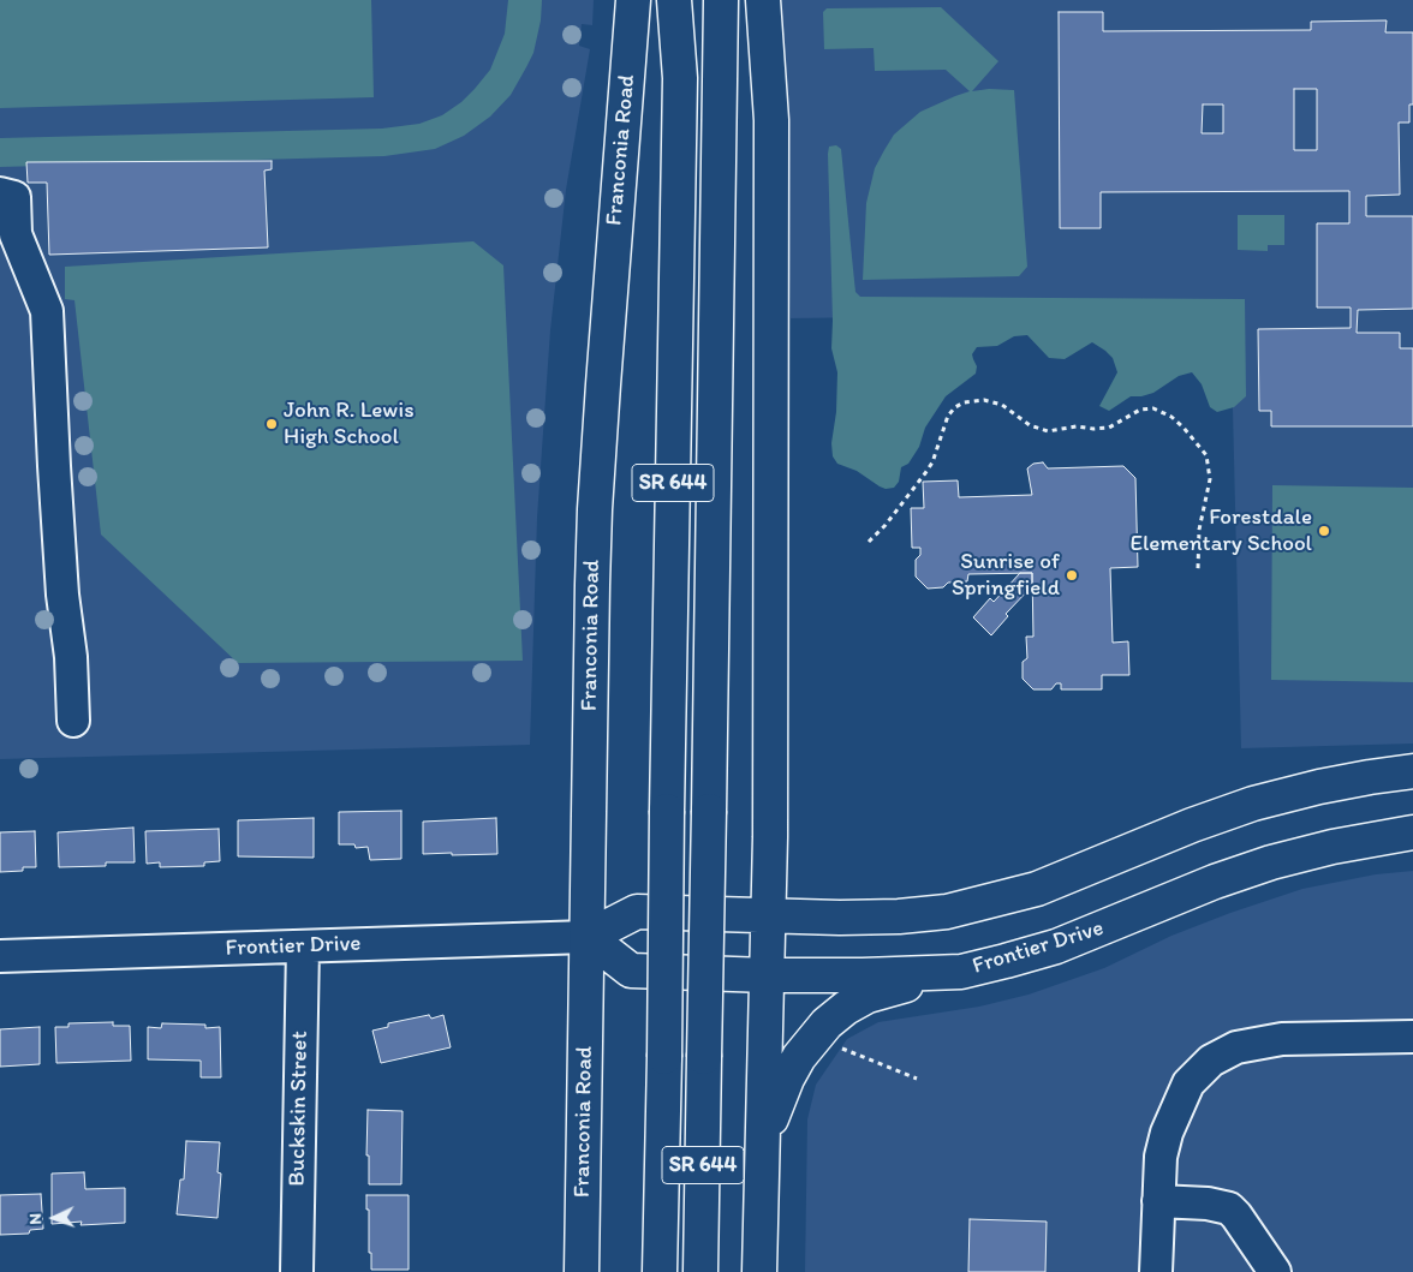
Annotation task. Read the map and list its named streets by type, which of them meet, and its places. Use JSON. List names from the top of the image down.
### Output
{
  "streets": {
    "main road": ["Franconia Road", "SR 644", "Frontier Drive"],
    "street": ["Buckskin Street"]
  },
  "crossings": [
    ["Franconia Road", "Frontier Drive"],
    ["Frontier Drive", "Buckskin Street"]
  ],
  "places": ["John R. Lewis High School", "Forestdale Elementary School", "Sunrise of Springfield"],
  "north": "left"
}
